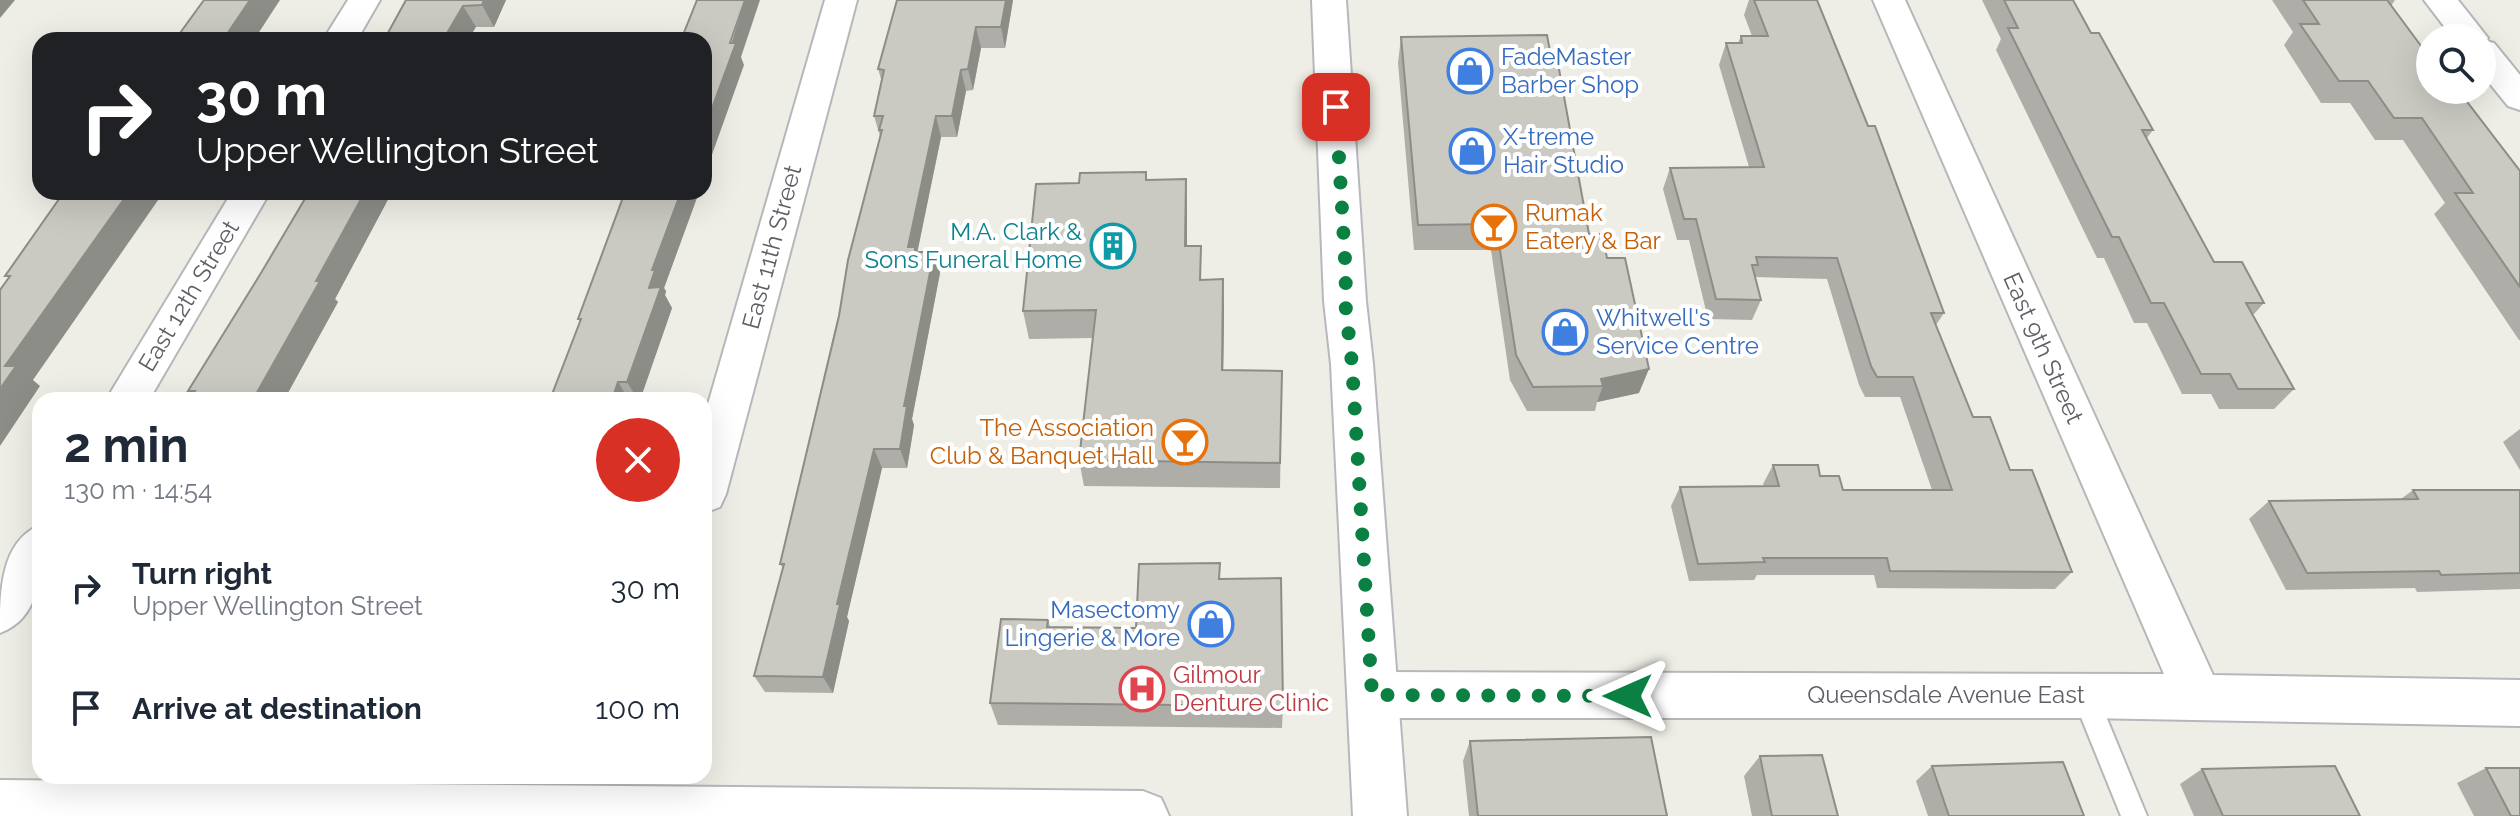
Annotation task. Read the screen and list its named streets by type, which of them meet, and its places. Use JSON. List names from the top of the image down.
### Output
{
  "streets": {
    "street": [
      "East 11th Street",
      "East 12th Street",
      "East 9th Street",
      "Queensdale Avenue East"
    ]
  },
  "crossings": [
    ["East 9th Street", "Queensdale Avenue East"]
  ],
  "places": {
    "shop": [
      "FadeMaster Barber Shop",
      "X-treme Hair Studio",
      "Whitwell's Service Centre",
      "Masectomy Lingerie & More"
    ],
    "bar": ["Rumak Eatery & Bar", "The Association Club & Banquet Hall"],
    "building": ["M.A. Clark & Sons Funeral Home"],
    "hospital": ["Gilmour Denture Clinic"]
  },
  "page": {
    "turn": ["30 m", "Upper Wellington Street"],
    "heading": ["2 min", "130 m · 14:54"],
    "list": [
      {
        "name": "Turn right",
        "note": "Upper Wellington Street",
        "value": "30 m"
      },
      {
        "name": "Arrive at destination",
        "value": "100 m"
      }
    ]
  }
}
